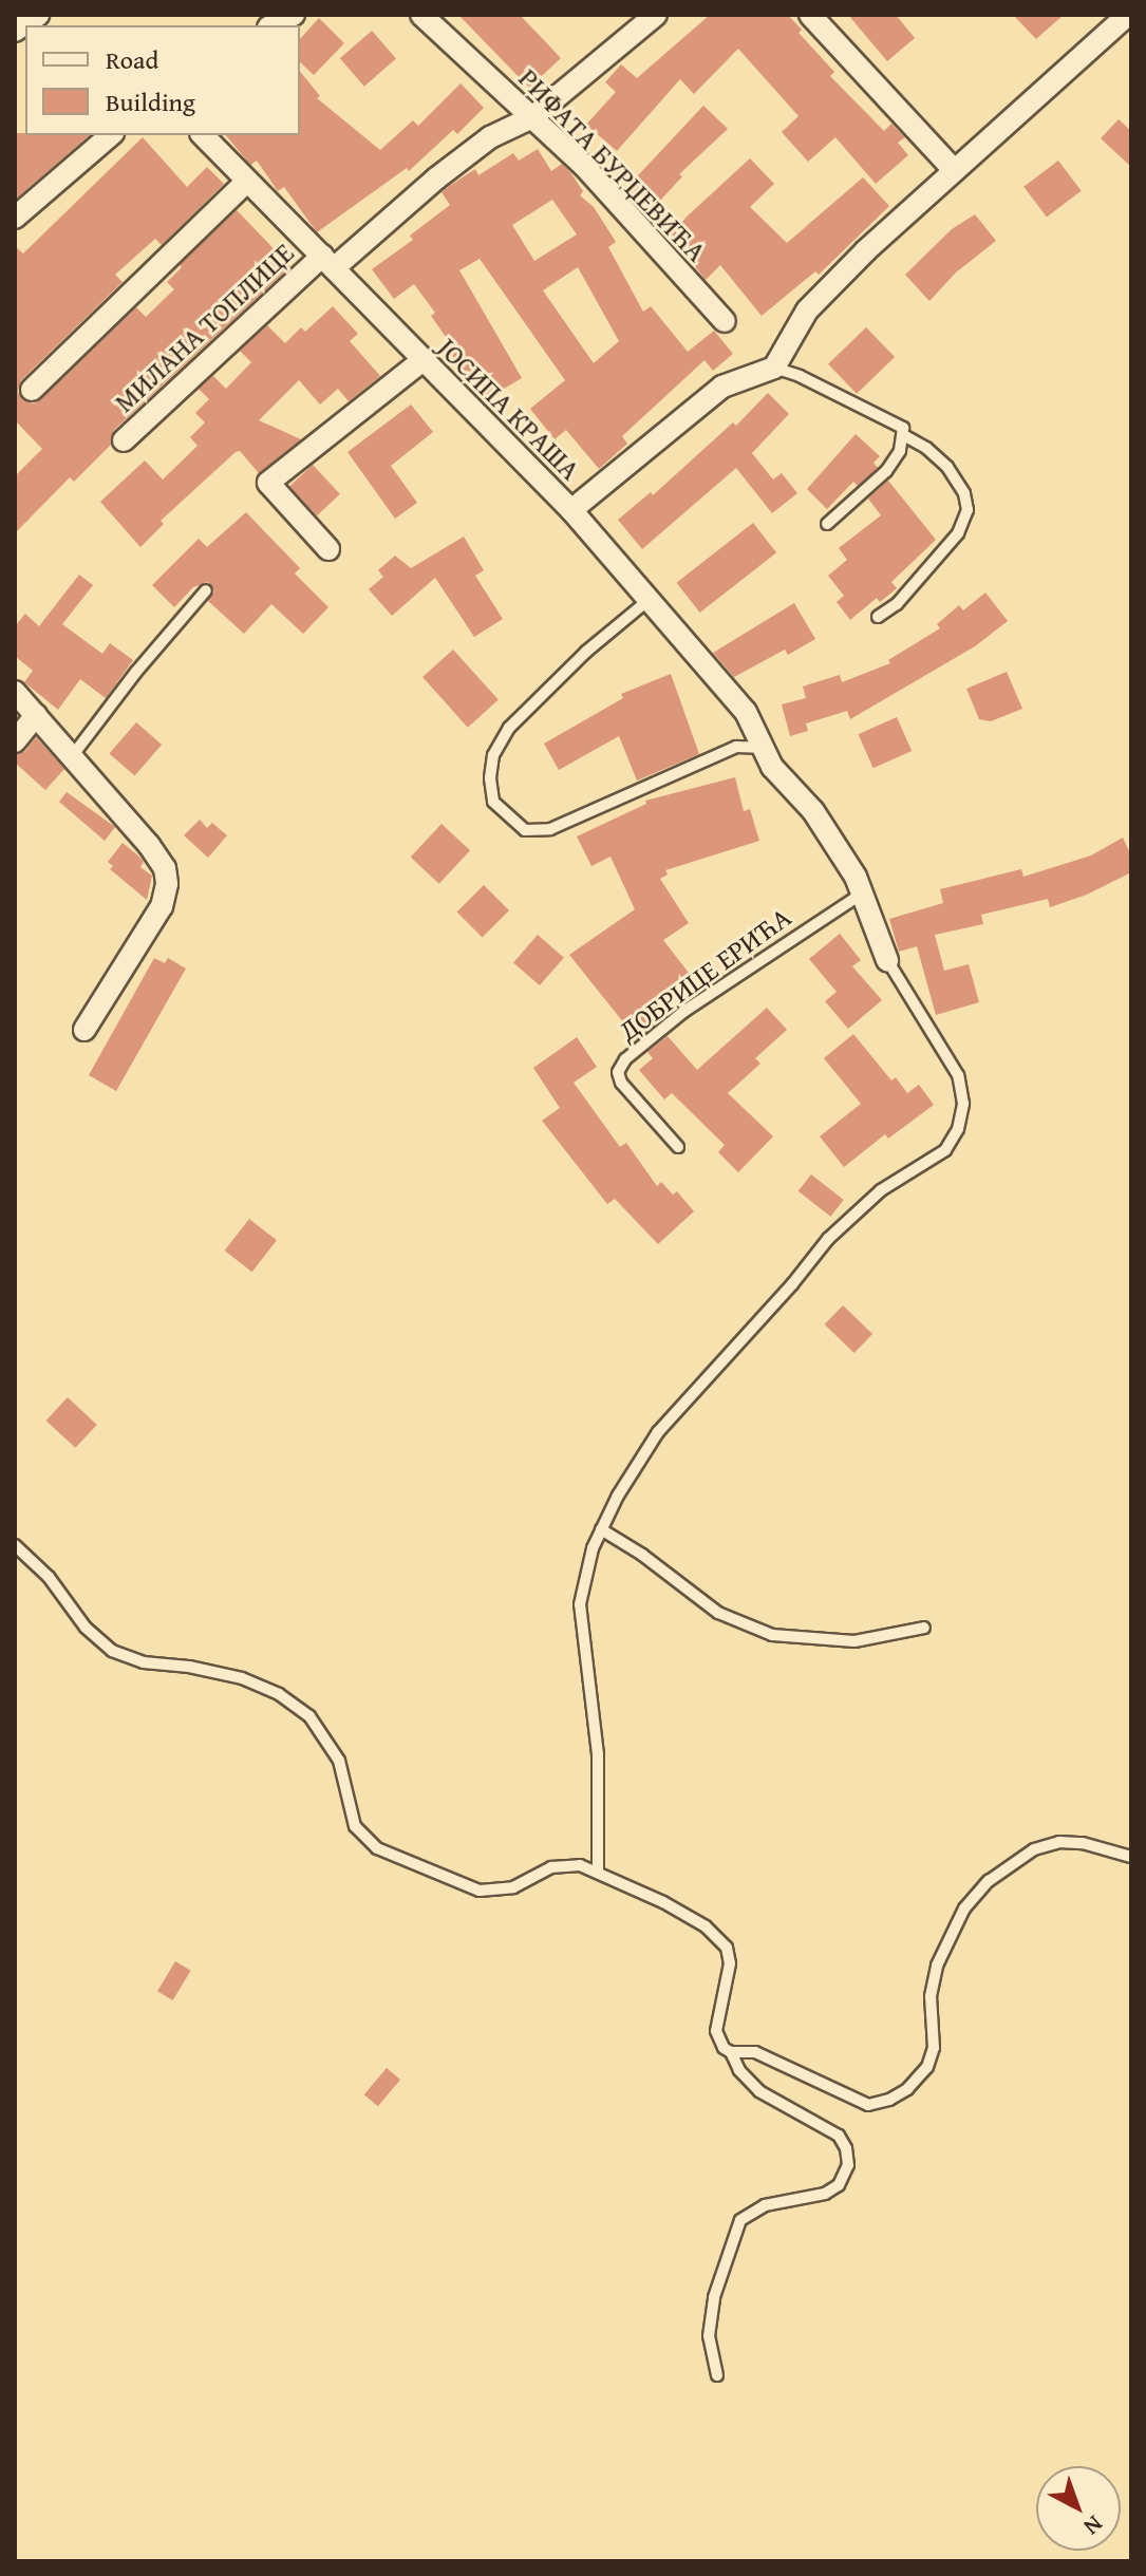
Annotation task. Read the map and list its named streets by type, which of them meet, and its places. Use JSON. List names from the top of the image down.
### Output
{
  "streets": {
    "street": ["РИФАТА БУРЏЕВИЋА", "МИЛАНА ТОПЛИЦЕ", "ЈОСИПА КРАША"],
    "lane": ["ДОБРИЦЕ ЕРИЋА"]
  },
  "crossings": [
    ["РИФАТА БУРЏЕВИЋА", "МИЛАНА ТОПЛИЦЕ"],
    ["МИЛАНА ТОПЛИЦЕ", "ЈОСИПА КРАША"]
  ],
  "legend": ["Road", "Building"],
  "north": "bottom right"
}
